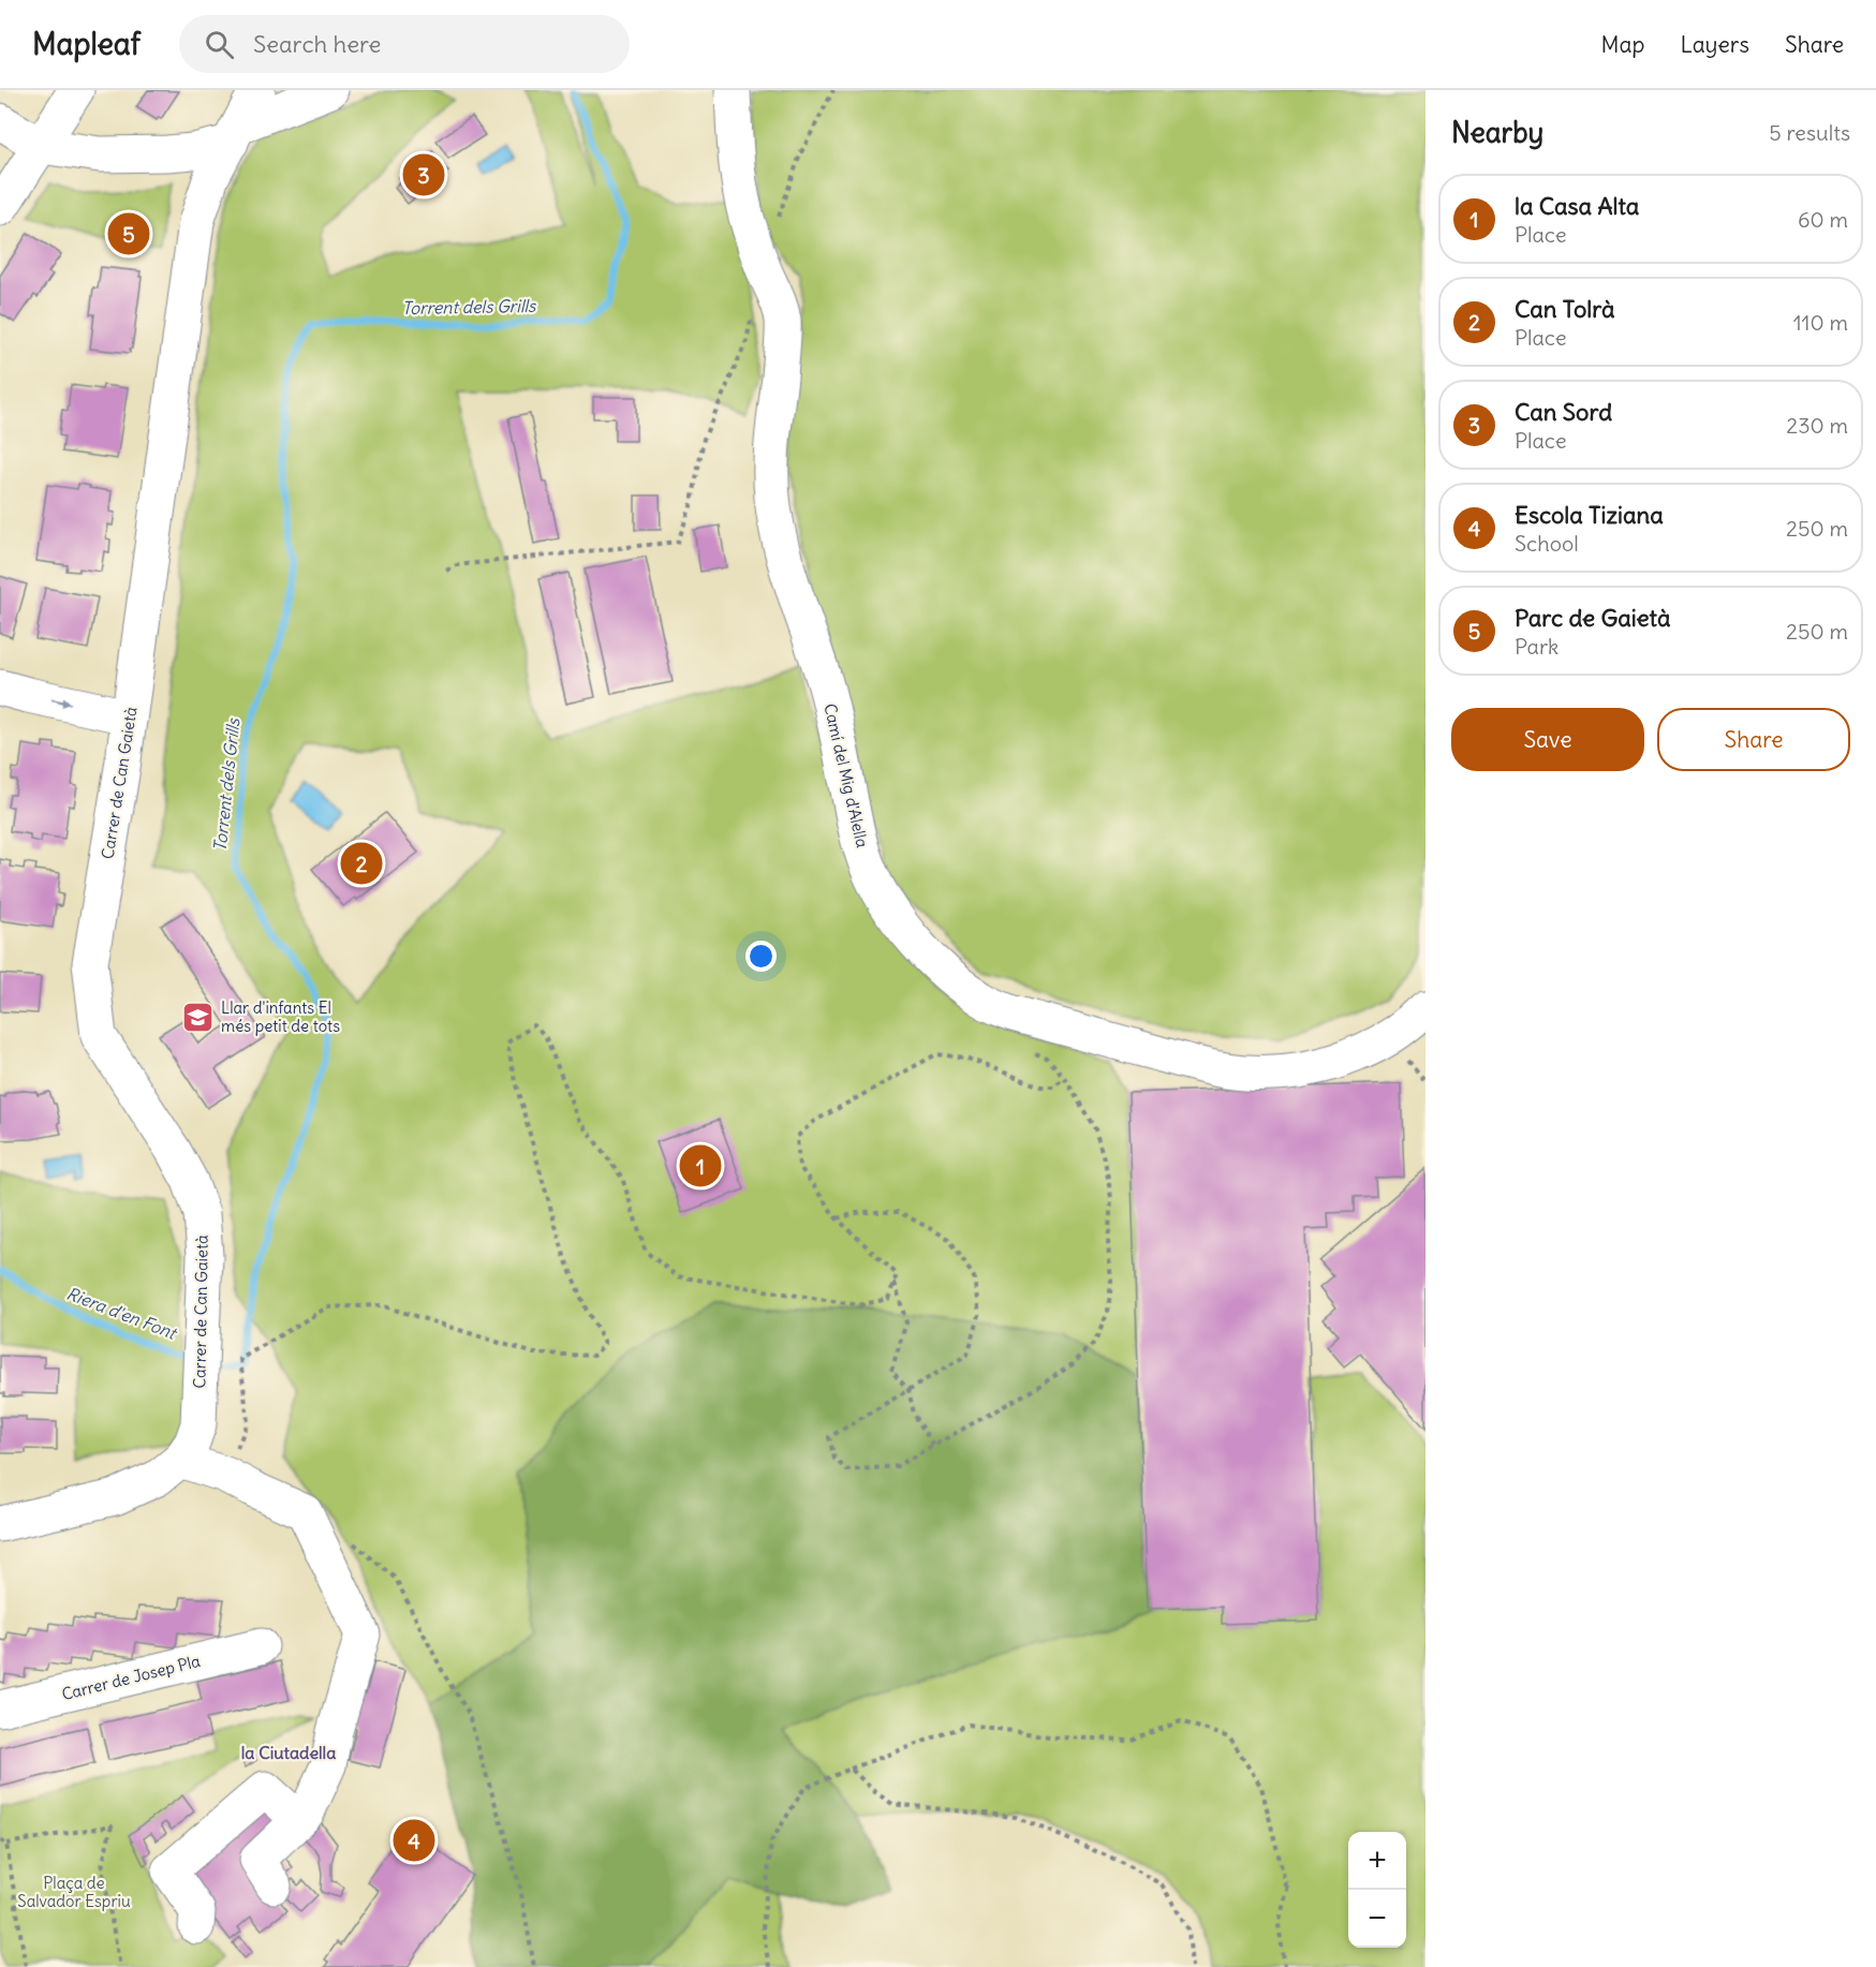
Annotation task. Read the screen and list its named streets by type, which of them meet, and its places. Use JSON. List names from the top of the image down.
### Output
{
  "streets": {
    "street": ["Camí del Mig d'Alella", "Carrer de Can Gaietà", "Carrer de Josep Pla"]
  },
  "districts": ["la Ciutadella"],
  "water": ["Torrent dels Grills", "Riera d'en Font"],
  "parks": ["Plaça de Salvador Espriu"],
  "places": {
    "school or university": ["Llar d'infants El més petit de tots"]
  },
  "page": {
    "header": "Mapleaf",
    "search": "Search here",
    "nav": ["Map", "Layers", "Share"],
    "heading": ["Nearby", "5 results"],
    "pins": [
      "3",
      "5",
      "2",
      "1",
      "4"
    ],
    "list": [
      {
        "mark": "1",
        "name": "la Casa Alta",
        "note": "Place",
        "value": "60 m"
      },
      {
        "mark": "2",
        "name": "Can Tolrà",
        "note": "Place",
        "value": "110 m"
      },
      {
        "mark": "3",
        "name": "Can Sord",
        "note": "Place",
        "value": "230 m"
      },
      {
        "mark": "4",
        "name": "Escola Tiziana",
        "note": "School",
        "value": "250 m"
      },
      {
        "mark": "5",
        "name": "Parc de Gaietà",
        "note": "Park",
        "value": "250 m"
      }
    ],
    "buttons": ["Save", "Share"],
    "map_buttons": ["+", "−"]
  }
}
